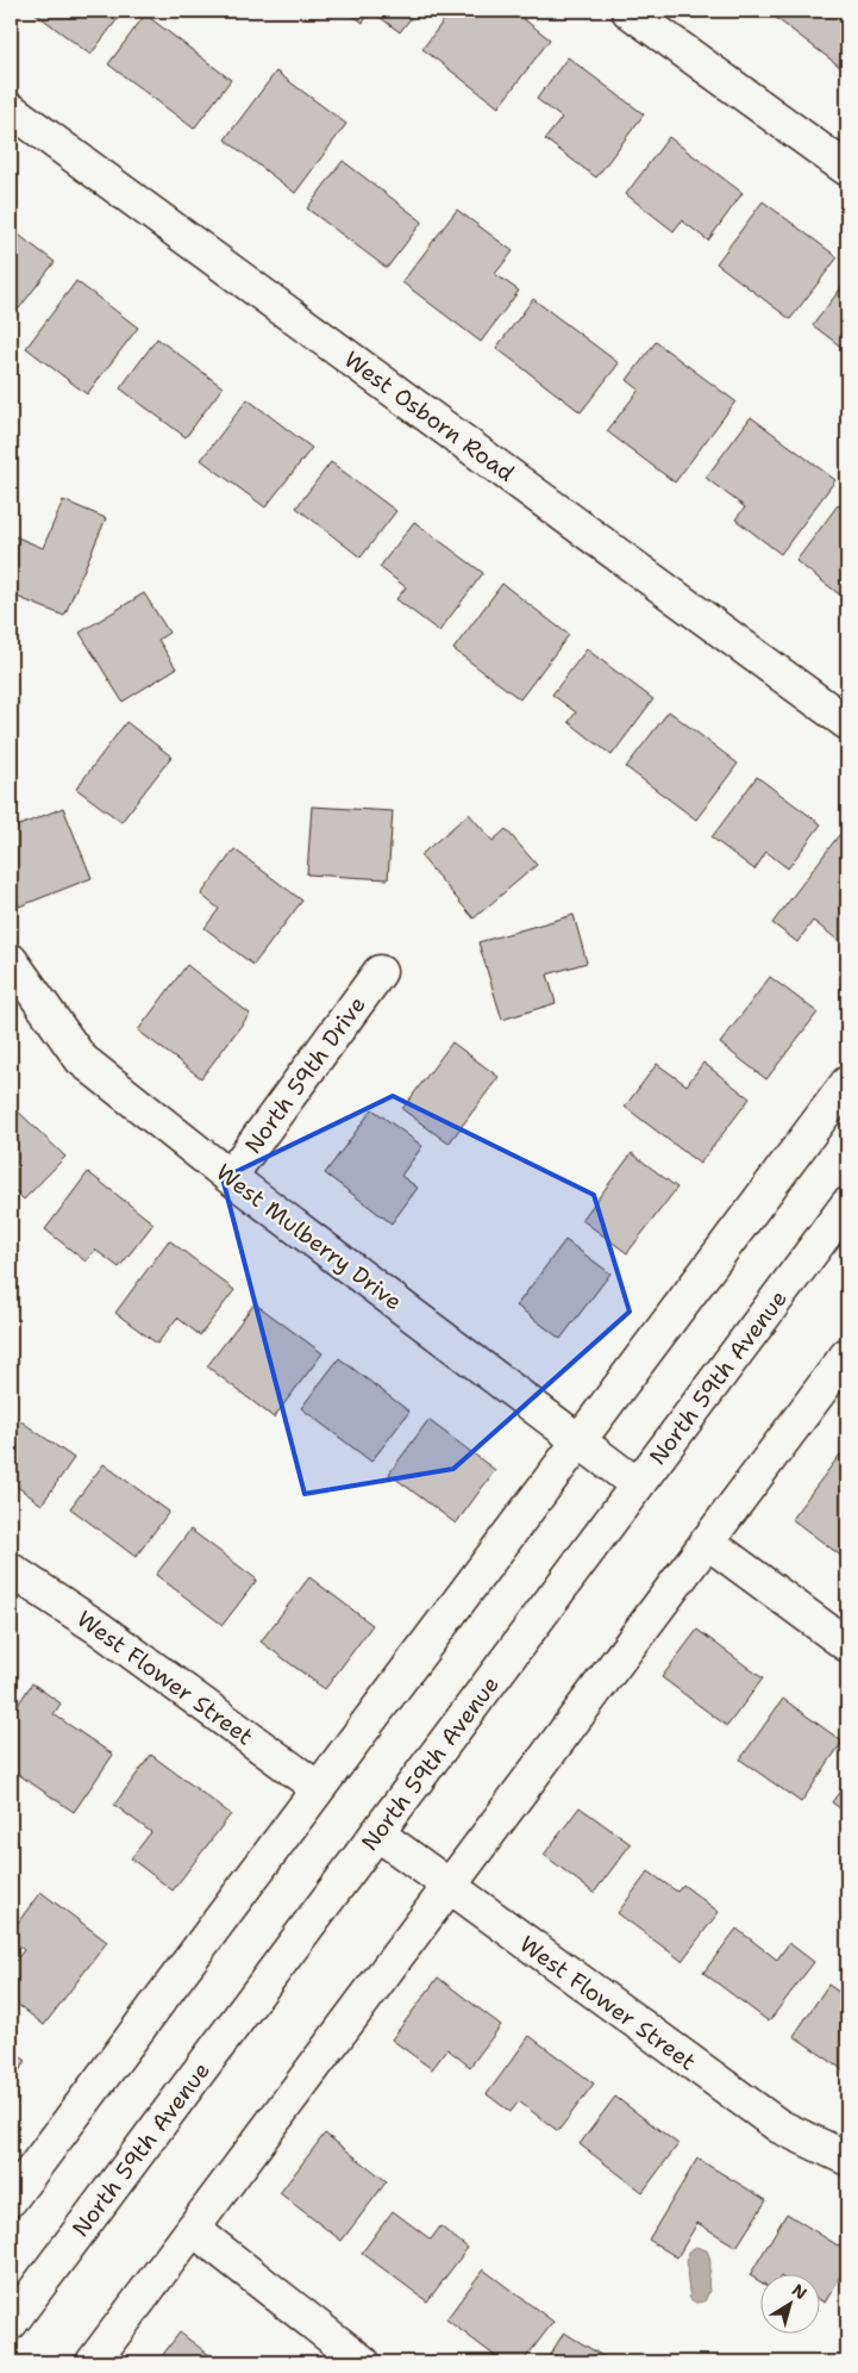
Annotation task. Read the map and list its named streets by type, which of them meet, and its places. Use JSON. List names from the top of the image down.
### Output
{
  "streets": {
    "street": [
      "West Osborn Road",
      "North 59th Drive",
      "West Mulberry Drive",
      "North 59th Avenue",
      "West Flower Street"
    ]
  },
  "crossings": [
    ["North 59th Drive", "West Mulberry Drive"],
    ["West Mulberry Drive", "North 59th Avenue"],
    ["North 59th Avenue", "West Flower Street"]
  ],
  "north": "top right"
}
